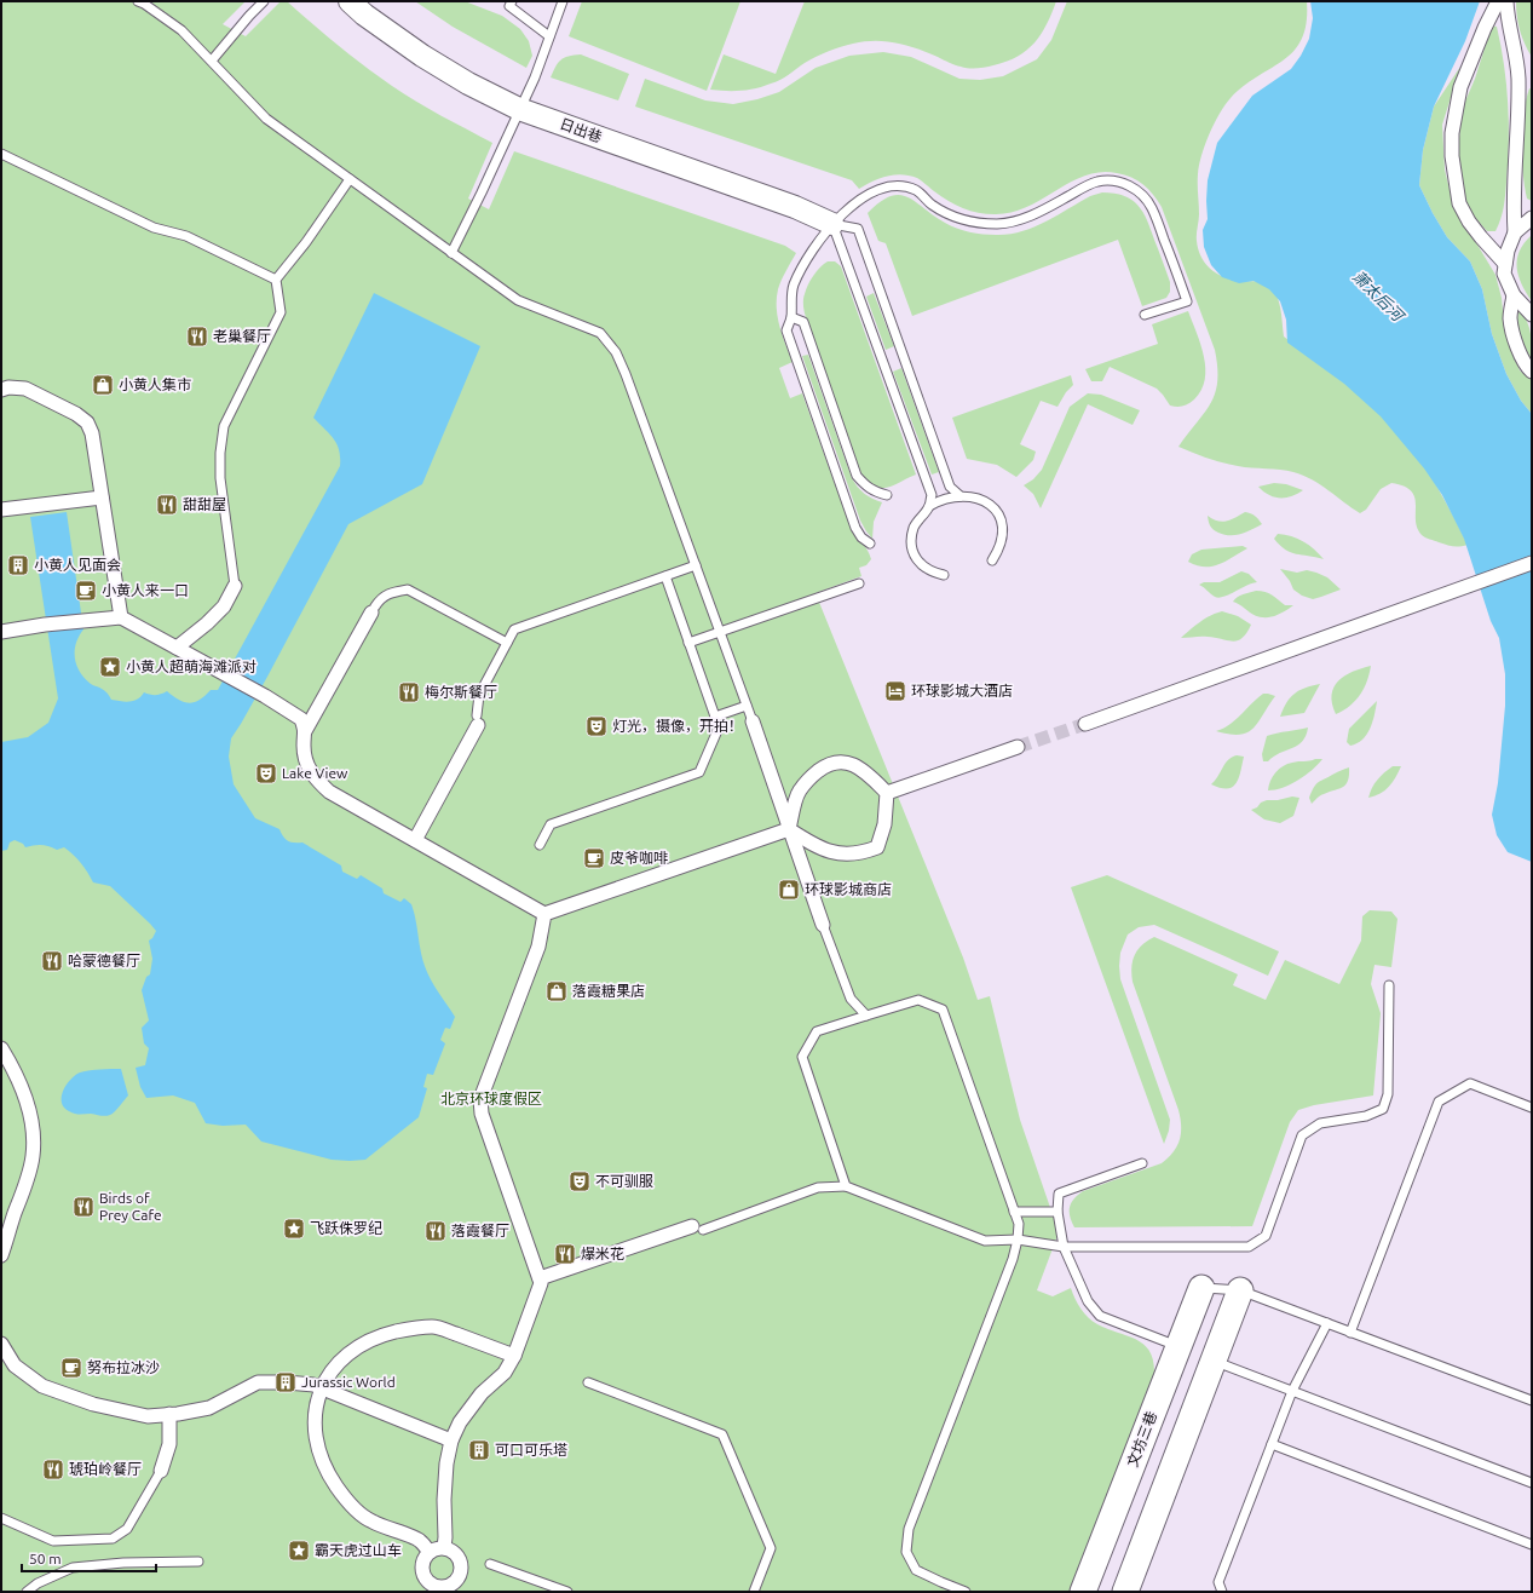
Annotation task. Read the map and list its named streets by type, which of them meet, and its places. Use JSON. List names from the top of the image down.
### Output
{
  "streets": {
    "main road": ["文坊三巷"],
    "street": ["日出巷"]
  },
  "water": ["萧太后河"],
  "parks": ["北京环球度假区"],
  "places": {
    "restaurant": [
      "老巢餐厅",
      "甜甜屋",
      "梅尔斯餐厅",
      "哈蒙德餐厅",
      "Birds of Prey Cafe",
      "落霞餐厅",
      "爆米花",
      "琥珀岭餐厅"
    ],
    "shop": ["小黄人集市", "环球影城商店", "落霞糖果店"],
    "building": ["小黄人见面会", "Jurassic World", "可口可乐塔"],
    "cafe": ["小黄人来一口", "皮爷咖啡", "努布拉冰沙"],
    "place": ["小黄人超萌海滩派对", "飞跃侏罗纪", "霸天虎过山车"],
    "hotel": ["环球影城大酒店"],
    "theatre": ["灯光，摄像，开拍！", "Lake View", "不可驯服"]
  },
  "scale_bar": "50 m"
}
